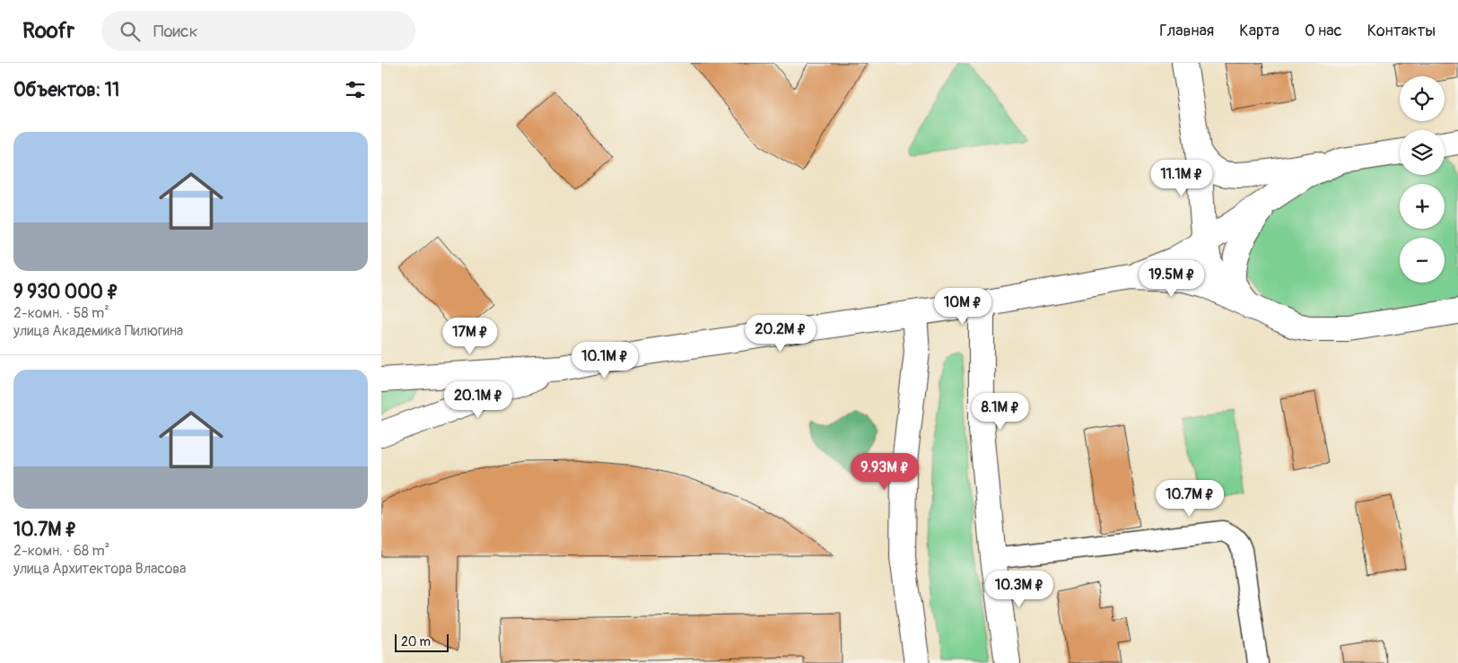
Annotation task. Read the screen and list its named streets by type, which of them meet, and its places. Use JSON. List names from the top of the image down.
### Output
{
  "scale_bar": "20 m",
  "page": {
    "header": "Roofr",
    "search": "Поиск",
    "nav": [
      "Главная",
      "Карта",
      "О нас",
      "Контакты"
    ],
    "heading": "Объектов: 11",
    "map_buttons": ["+", "−"],
    "list": [
      {
        "name": "9 930 000 ₽",
        "note": "2-комн. · 58 m² · улица Академика Пилюгина"
      },
      {
        "name": "10.7M ₽",
        "note": "2-комн. · 68 m² · улица Архитектора Власова"
      }
    ],
    "price": [
      "11.1M ₽",
      "19.5M ₽",
      "10M ₽",
      "20.2M ₽",
      "17M ₽",
      "10.1M ₽",
      "20.1M ₽",
      "8.1M ₽",
      "9.93M ₽",
      "10.7M ₽",
      "10.3M ₽"
    ],
    "scale": "20 m"
  }
}
